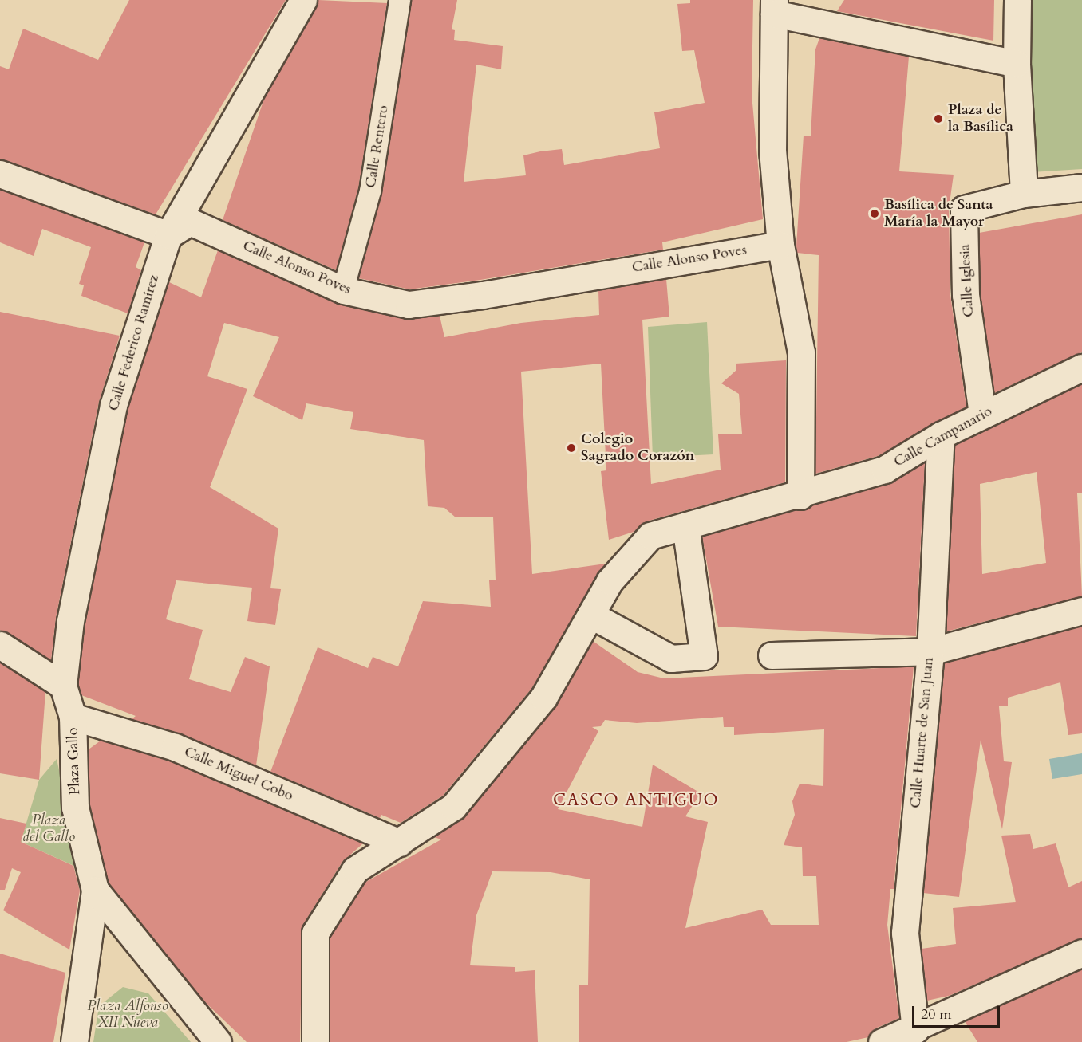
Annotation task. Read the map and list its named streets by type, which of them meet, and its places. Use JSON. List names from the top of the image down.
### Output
{
  "streets": {
    "street": [
      "Calle Rentero",
      "Calle Alonso Poves",
      "Calle Iglesia",
      "Calle Federico Ramírez",
      "Calle Campanario",
      "Calle Huarte de San Juan",
      "Plaza Gallo",
      "Calle Miguel Cobo"
    ]
  },
  "crossings": [
    ["Calle Rentero", "Calle Alonso Poves"],
    ["Calle Alonso Poves", "Calle Federico Ramírez"],
    ["Calle Iglesia", "Calle Campanario"],
    ["Calle Federico Ramírez", "Plaza Gallo"],
    ["Calle Federico Ramírez", "Calle Miguel Cobo"],
    ["Calle Campanario", "Calle Huarte de San Juan"],
    ["Calle Campanario", "Calle Miguel Cobo"],
    ["Plaza Gallo", "Calle Miguel Cobo"]
  ],
  "districts": ["CASCO ANTIGUO"],
  "parks": ["Plaza del Gallo", "Plaza Alfonso XII Nueva"],
  "places": ["Plaza de la Basílica", "Basílica de Santa María la Mayor", "Colegio Sagrado Corazón"],
  "scale_bar": "20 m"
}
